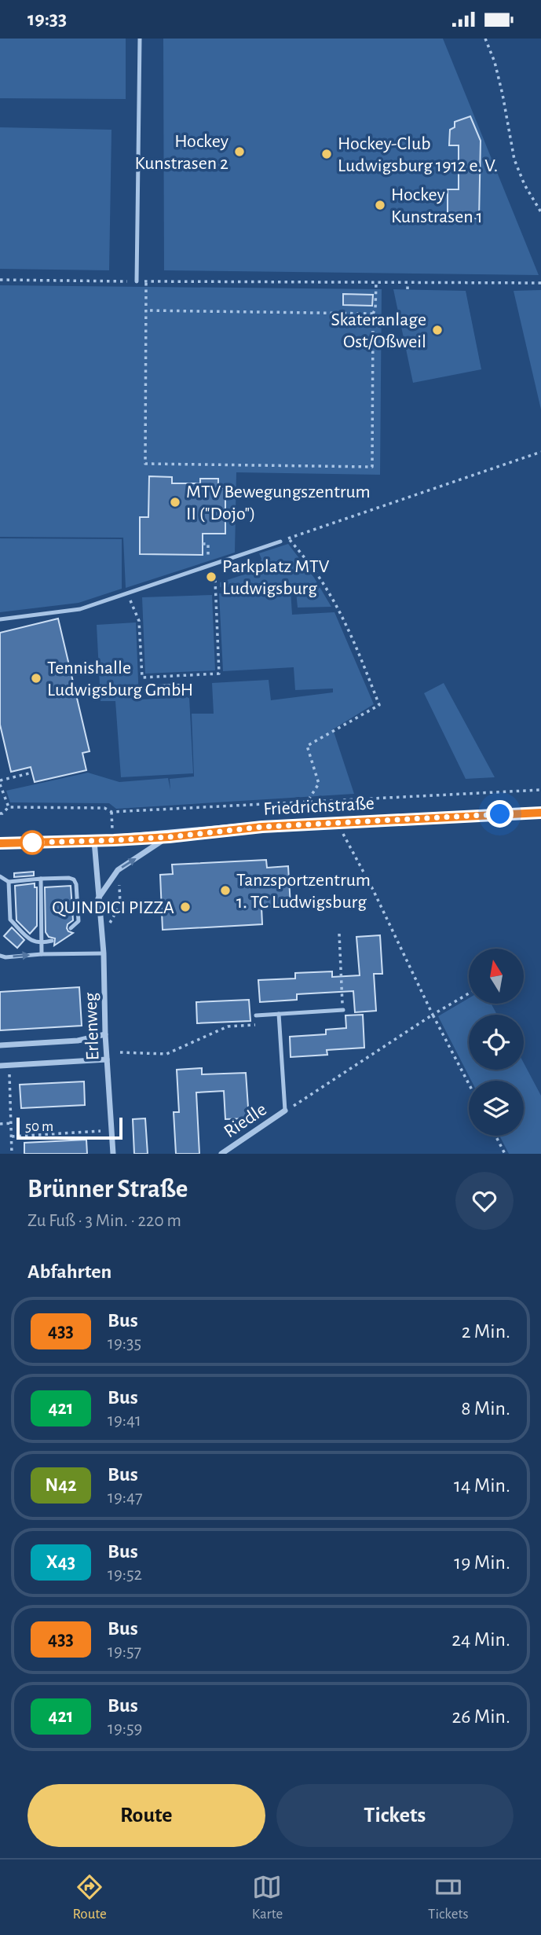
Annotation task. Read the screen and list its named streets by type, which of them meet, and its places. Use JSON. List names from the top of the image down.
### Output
{
  "streets": {
    "main road": ["Friedrichstraße"],
    "street": ["Erlenweg", "Riedle"]
  },
  "crossings": [
    ["Friedrichstraße", "Erlenweg"]
  ],
  "places": [
    "Hockey Kunstrasen 2",
    "Hockey-Club Ludwigsburg 1912 e. V.",
    "Hockey Kunstrasen 1",
    "Skateranlage Ost/Oßweil",
    "MTV Bewegungszentrum II (\"Dojo\")",
    "Parkplatz MTV Ludwigsburg",
    "Tennishalle Ludwigsburg GmbH",
    "Tanzsportzentrum 1. TC Ludwigsburg",
    "QUINDICI PIZZA"
  ],
  "lines": ["bus line 433"],
  "scale_bar": "50 m",
  "north": "top",
  "page": {
    "status": "19:33",
    "scale": "50 m",
    "heading": [
      ["Brünner Straße", "Zu Fuß · 3 Min. · 220 m"],
      "Abfahrten"
    ],
    "list": [
      {
        "mark": "433",
        "name": "Bus",
        "note": "19:35",
        "value": "2 Min."
      },
      {
        "mark": "421",
        "name": "Bus",
        "note": "19:41",
        "value": "8 Min."
      },
      {
        "mark": "N42",
        "name": "Bus",
        "note": "19:47",
        "value": "14 Min."
      },
      {
        "mark": "X43",
        "name": "Bus",
        "note": "19:52",
        "value": "19 Min."
      },
      {
        "mark": "433",
        "name": "Bus",
        "note": "19:57",
        "value": "24 Min."
      },
      {
        "mark": "421",
        "name": "Bus",
        "note": "19:59",
        "value": "26 Min."
      }
    ],
    "buttons": ["Route", "Tickets"],
    "tabs": ["Route", "Karte", "Tickets"]
  }
}
